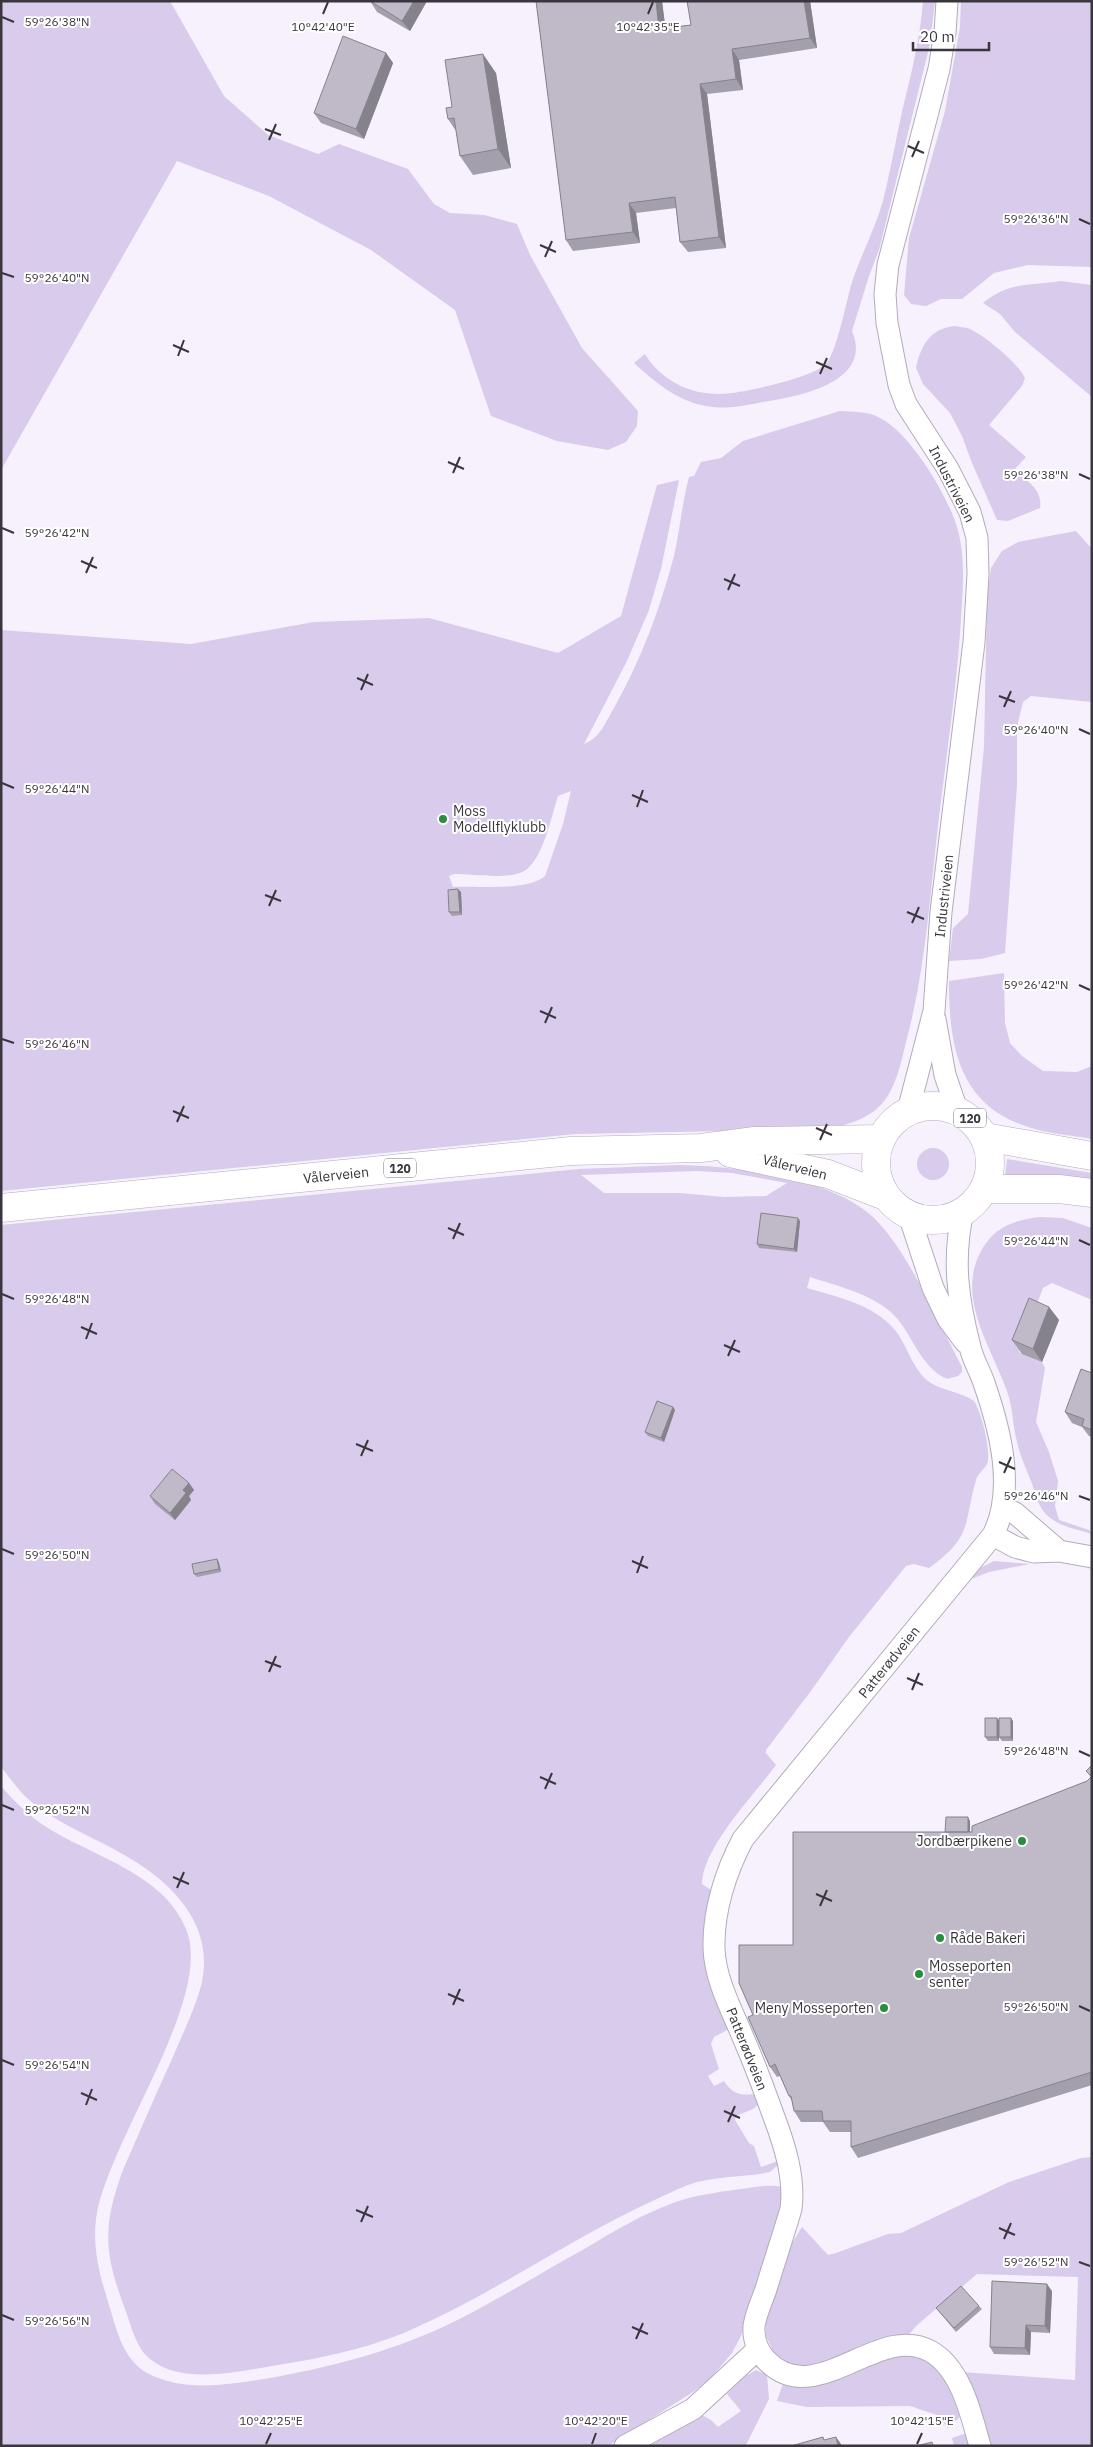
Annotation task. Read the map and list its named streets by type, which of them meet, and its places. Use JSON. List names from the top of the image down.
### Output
{
  "streets": {
    "main road": ["120", "Vålerveien"],
    "street": ["Industriveien", "Patterødveien"]
  },
  "crossings": [
    ["Industriveien", "120"],
    ["Industriveien", "Vålerveien"],
    ["Industriveien", "Patterødveien"],
    ["120", "Vålerveien"],
    ["120", "Patterødveien"],
    ["Vålerveien", "Patterødveien"]
  ],
  "places": [
    "Moss Modellflyklubb",
    "Jordbærpikene",
    "Råde Bakeri",
    "Mosseporten senter",
    "Meny Mosseporten"
  ],
  "scale_bar": "20 m",
  "coordinates": [
    "59°26'38\"N",
    "10°42'40\"E",
    "10°42'35\"E",
    "59°26'36\"N",
    "59°26'40\"N",
    "59°26'42\"N",
    "59°26'44\"N",
    "59°26'46\"N",
    "59°26'48\"N",
    "59°26'50\"N",
    "59°26'52\"N",
    "59°26'54\"N",
    "59°26'56\"N",
    "10°42'25\"E",
    "10°42'20\"E",
    "10°42'15\"E"
  ]
}
